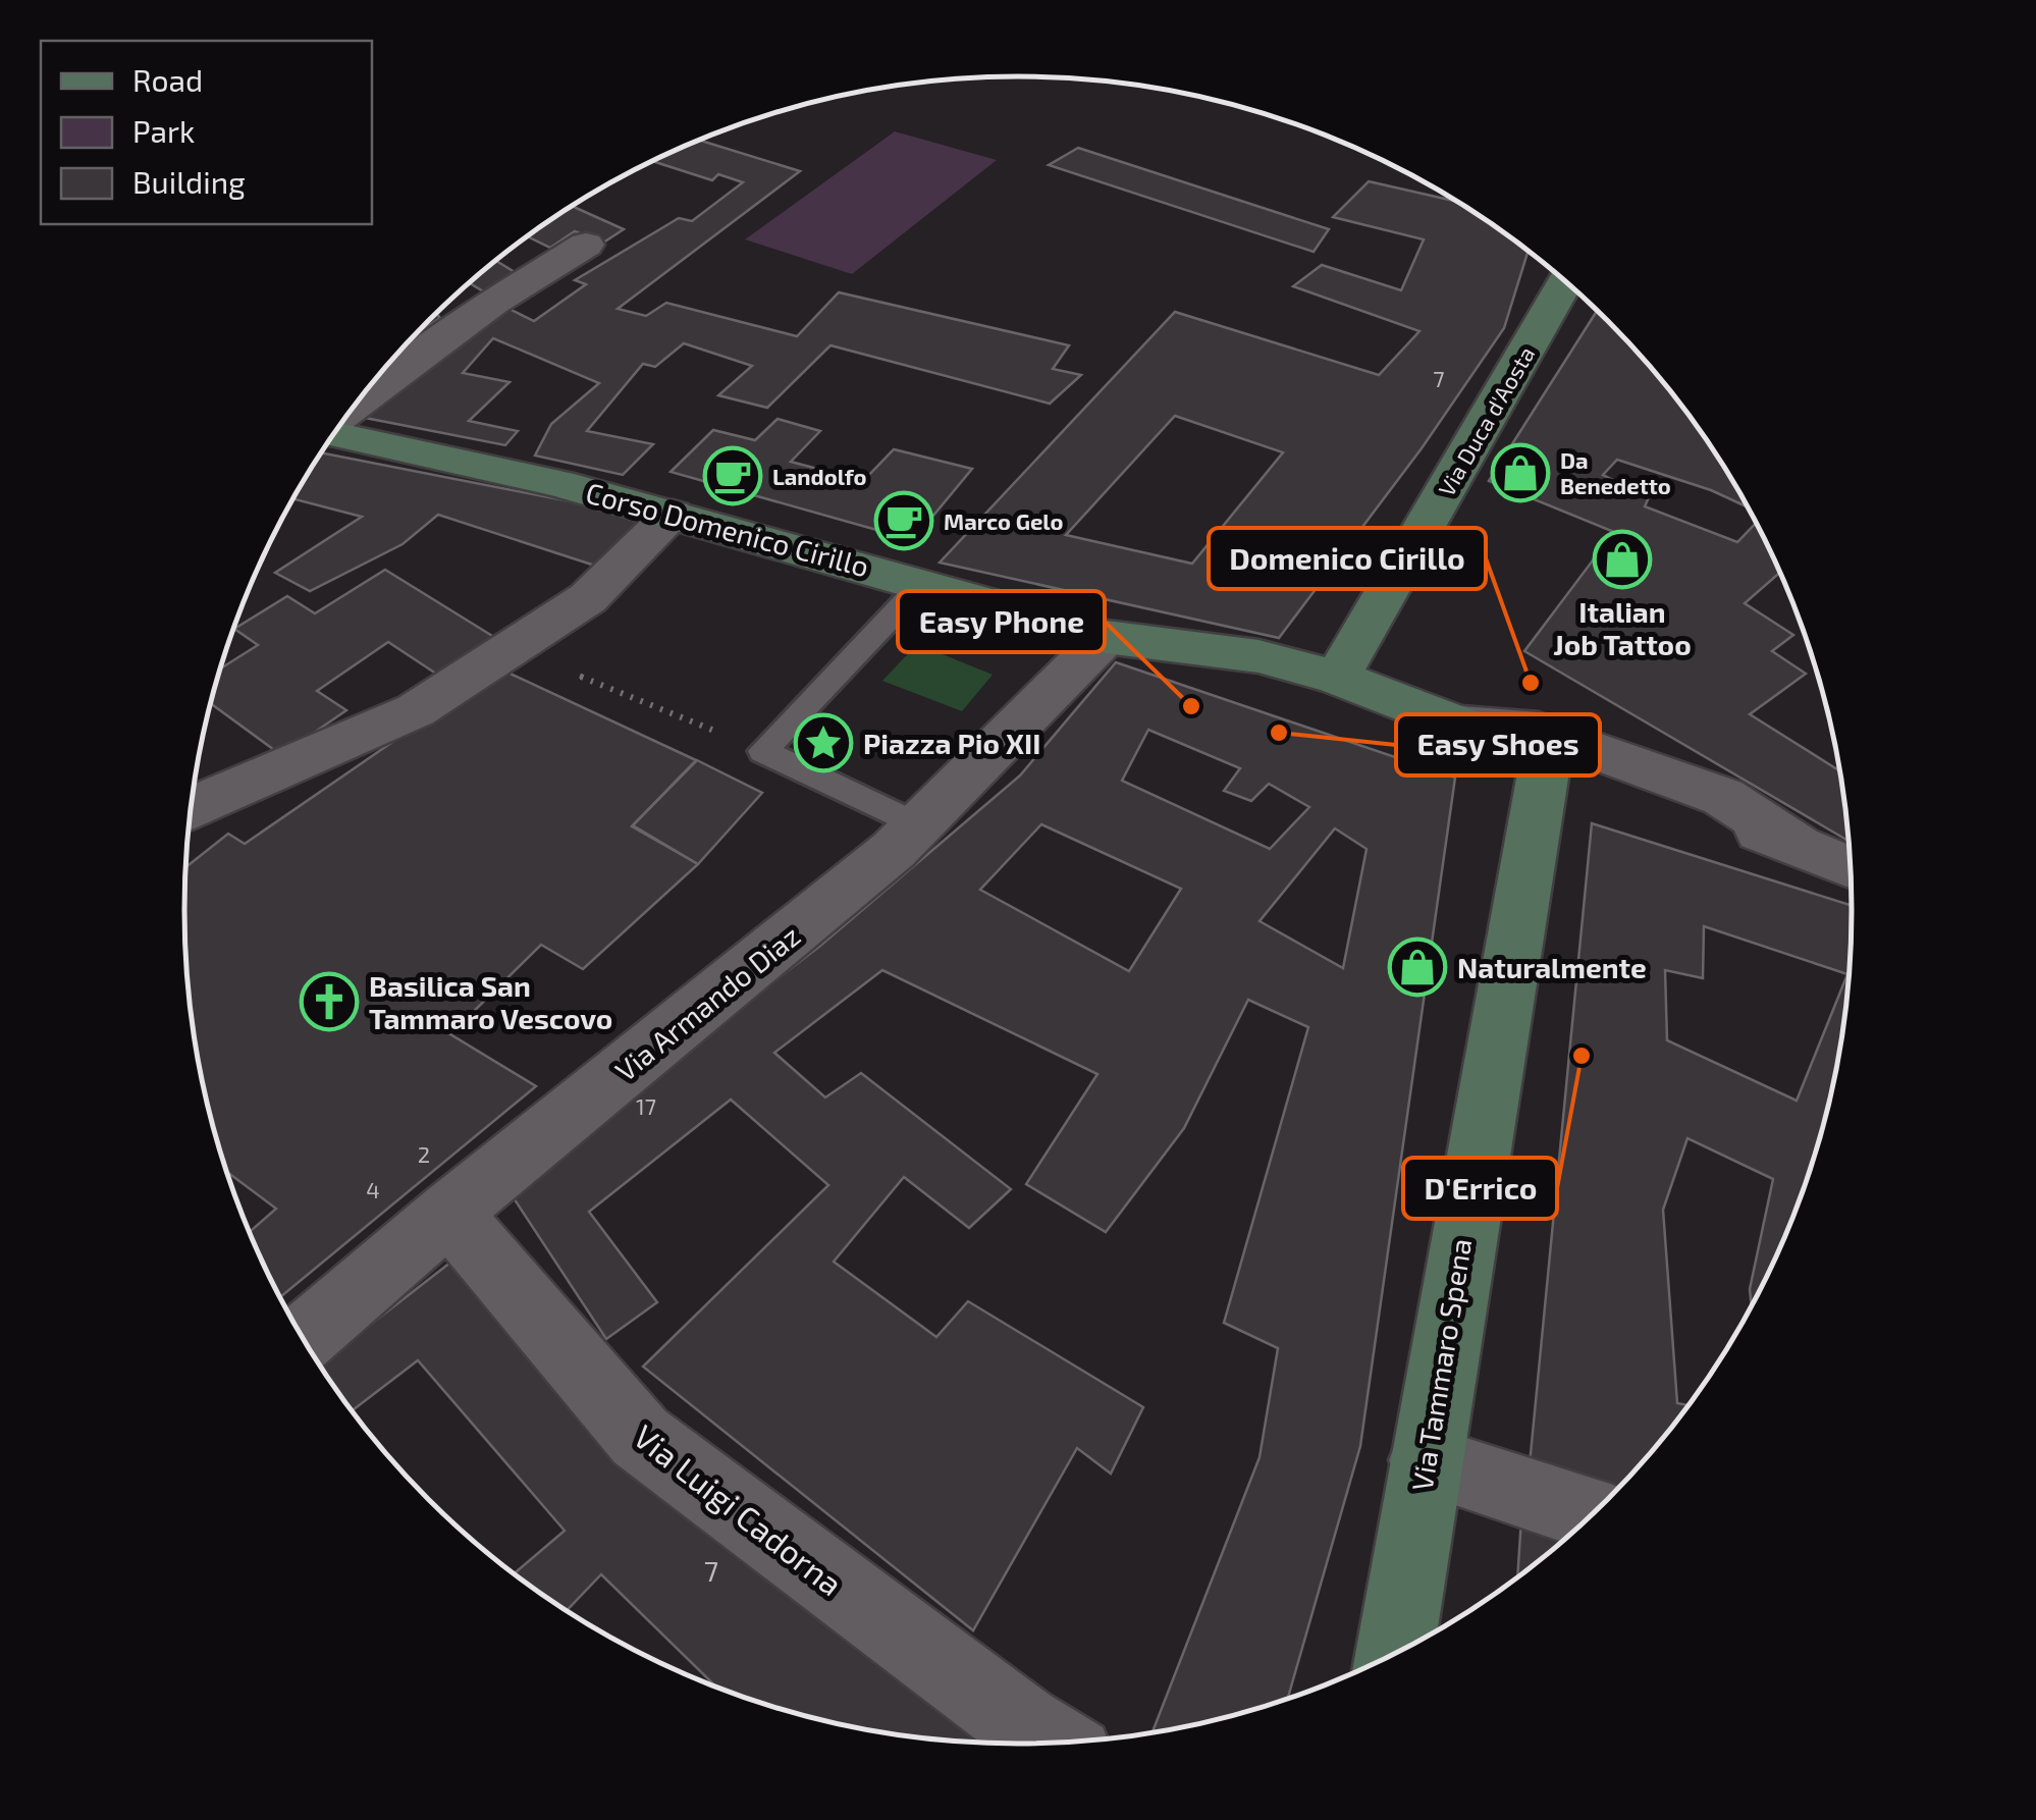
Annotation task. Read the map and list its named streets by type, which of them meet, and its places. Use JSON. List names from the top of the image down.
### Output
{
  "streets": {
    "street": [
      "Via Duca d'Aosta",
      "Corso Domenico Cirillo",
      "Via Armando Diaz",
      "Via Tammaro Spena",
      "Via Luigi Cadorna"
    ]
  },
  "crossings": [
    ["Via Duca d'Aosta", "Corso Domenico Cirillo"],
    ["Corso Domenico Cirillo", "Via Armando Diaz"],
    ["Corso Domenico Cirillo", "Via Tammaro Spena"],
    ["Via Armando Diaz", "Via Luigi Cadorna"]
  ],
  "places": {
    "shop": ["Da Benedetto", "Italian Job Tattoo", "Naturalmente"],
    "cafe": ["Landolfo", "Marco Gelo"],
    "other": [
      "Domenico Cirillo",
      "Easy Phone",
      "Easy Shoes",
      "D'Errico"
    ],
    "place": ["Piazza Pio XII"],
    "church": ["Basilica San Tammaro Vescovo"]
  },
  "house_numbers": [
    "7",
    "17",
    "2",
    "4",
    "7"
  ],
  "legend": ["Road", "Park", "Building"]
}
